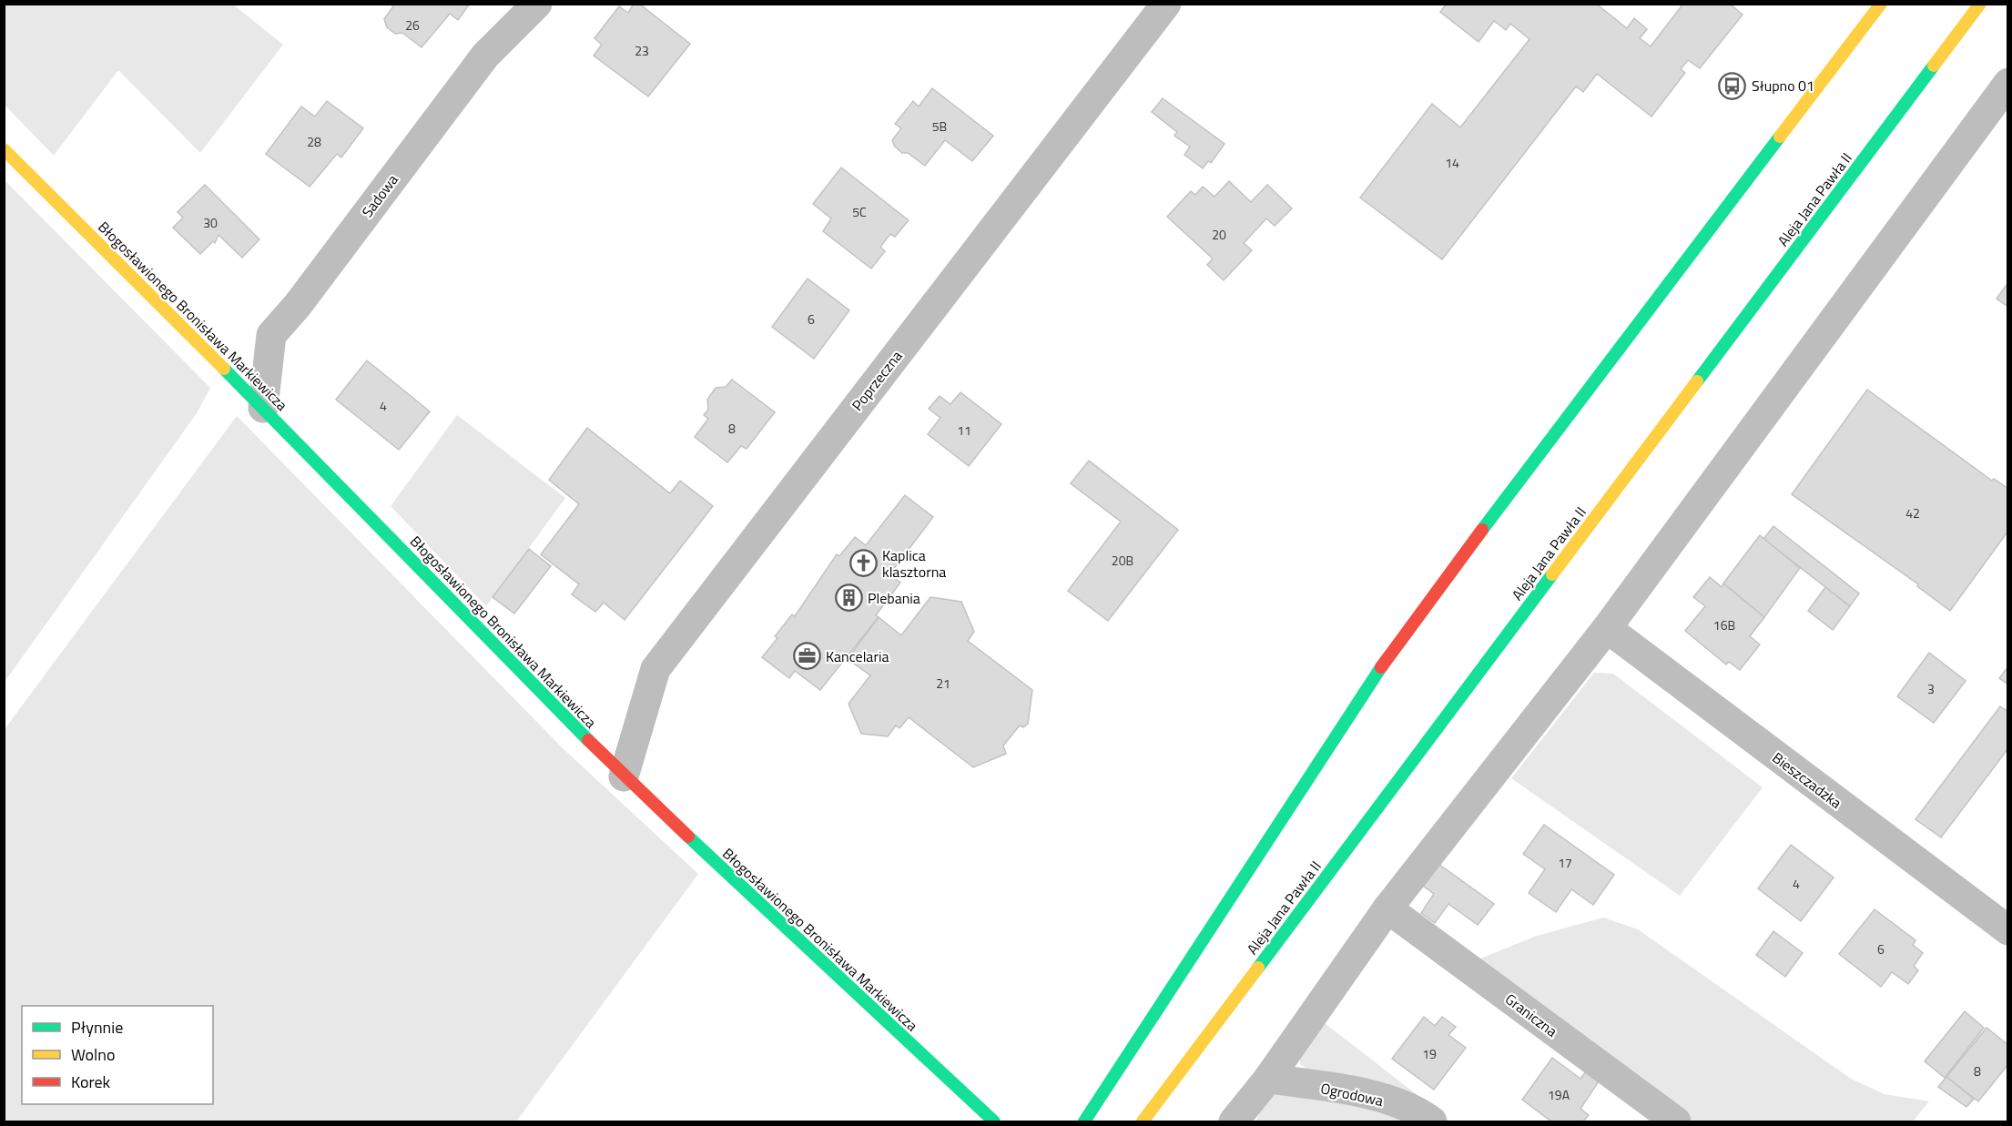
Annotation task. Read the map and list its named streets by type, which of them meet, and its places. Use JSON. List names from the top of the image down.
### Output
{
  "streets": {
    "main road": ["Aleja Jana Pawła II", "Błogosławionego Bronisława Markiewicza"],
    "street": [
      "Sadowa",
      "Poprzeczna",
      "Bieszczadzka",
      "Graniczna",
      "Ogrodowa"
    ]
  },
  "crossings": [
    ["Sadowa", "Błogosławionego Bronisława Markiewicza"],
    ["Błogosławionego Bronisława Markiewicza", "Poprzeczna"]
  ],
  "places": {
    "bus stop": ["Słupno 01"],
    "church": ["Kaplica klasztorna"],
    "building": ["Plebania"],
    "office": ["Kancelaria"]
  },
  "house_numbers": [
    "26",
    "23",
    "5B",
    "28",
    "14",
    "5C",
    "30",
    "20",
    "6",
    "4",
    "8",
    "11",
    "42",
    "20B",
    "16B",
    "21",
    "3",
    "17",
    "4",
    "6",
    "19",
    "8",
    "19A"
  ],
  "legend": ["Płynnie", "Wolno", "Korek"]
}
